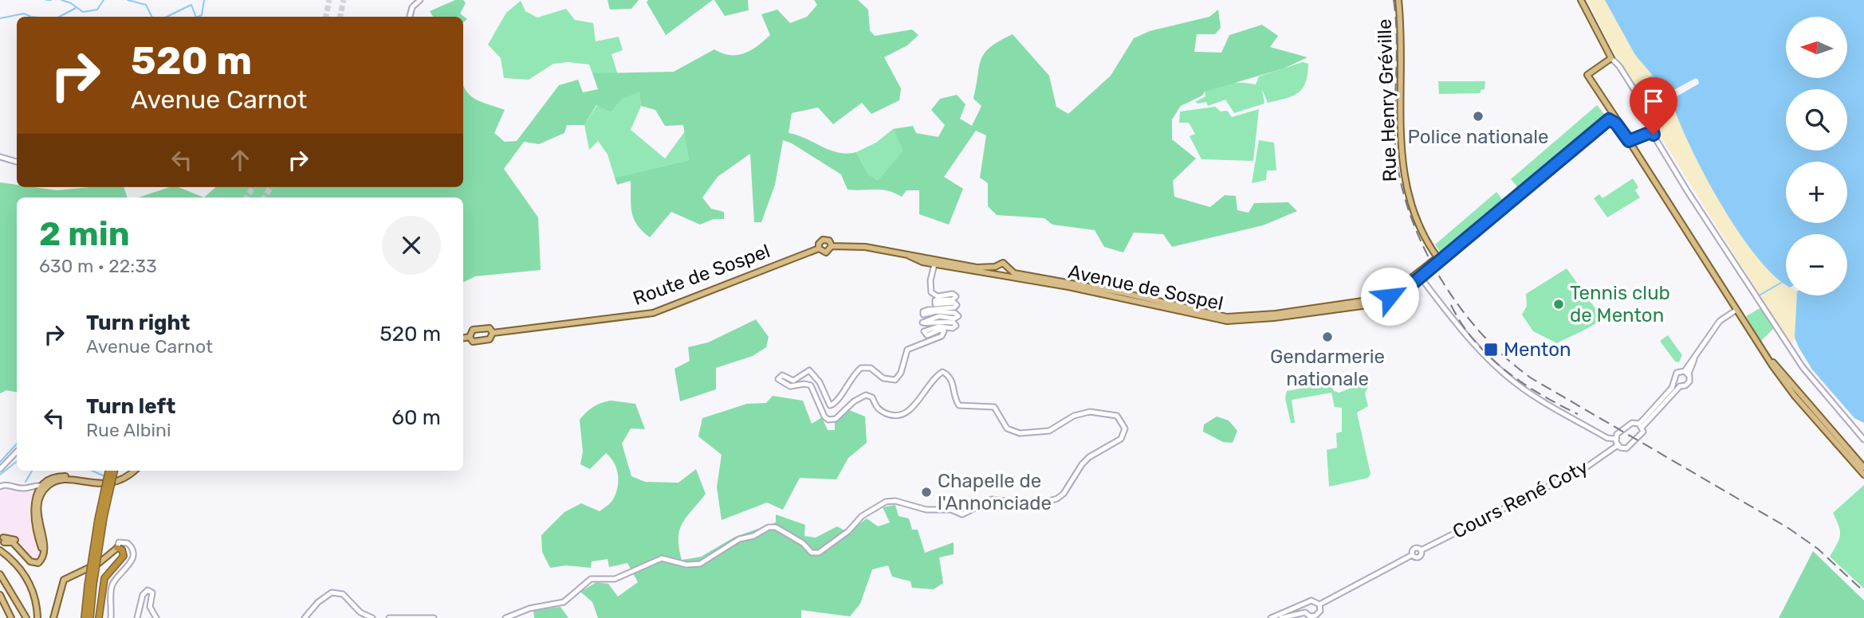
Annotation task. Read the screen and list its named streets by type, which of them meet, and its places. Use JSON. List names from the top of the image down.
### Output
{
  "streets": {
    "main road": ["Rue Henry Gréville", "Route de Sospel", "Avenue de Sospel"],
    "street": ["Cours René Coty"]
  },
  "places": {
    "other": [
      "Police nationale",
      "Tennis club de Menton",
      "Gendarmerie nationale",
      "Chapelle de l'Annonciade"
    ],
    "transit": ["Menton"]
  },
  "north": "left",
  "page": {
    "map_buttons": ["+", "−"],
    "turn": ["520 m", "Avenue Carnot"],
    "heading": ["2 min", "630 m · 22:33"],
    "list": [
      {
        "name": "Turn right",
        "note": "Avenue Carnot",
        "value": "520 m"
      },
      {
        "name": "Turn left",
        "note": "Rue Albini",
        "value": "60 m"
      }
    ]
  }
}
